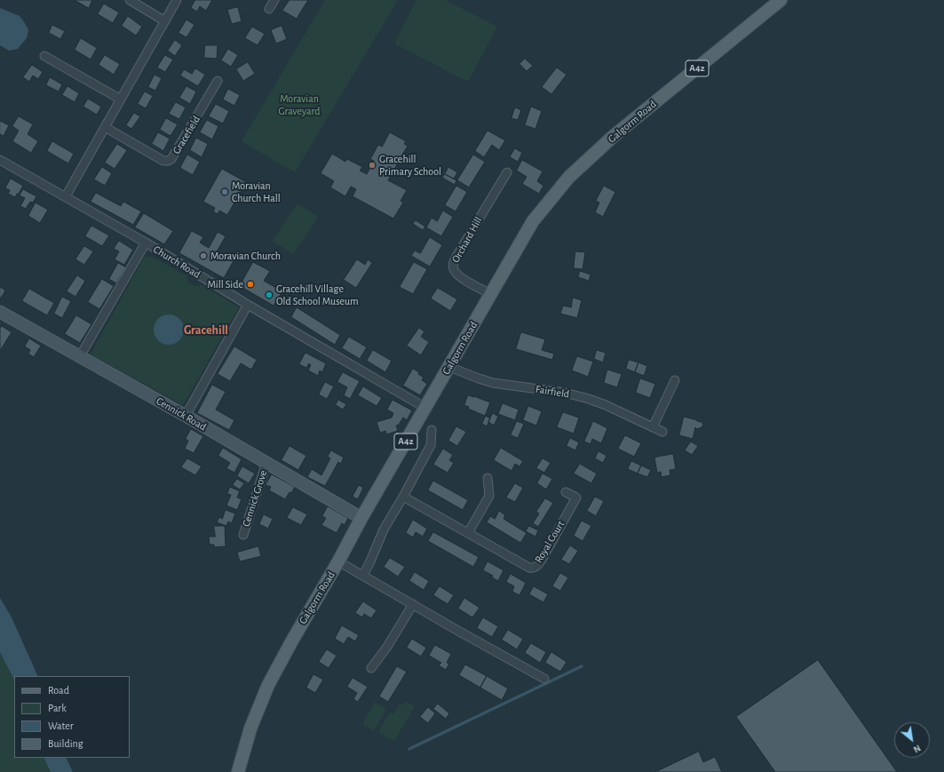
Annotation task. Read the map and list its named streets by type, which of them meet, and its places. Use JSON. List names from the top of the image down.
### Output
{
  "streets": {
    "main road": ["A42", "Galgorm Road"],
    "street": [
      "Gracefield",
      "Orchard Hill",
      "Church Road",
      "Fairfield",
      "Cennick Road",
      "Cennick Grove",
      "Royal Court"
    ]
  },
  "crossings": [
    ["Galgorm Road", "Orchard Hill"],
    ["Galgorm Road", "Church Road"],
    ["Galgorm Road", "Fairfield"],
    ["Galgorm Road", "Cennick Road"],
    ["Cennick Road", "Cennick Grove"]
  ],
  "districts": ["Gracehill"],
  "parks": ["Moravian Graveyard"],
  "places": [
    "Gracehill Primary School",
    "Moravian Church Hall",
    "Moravian Church",
    "Mill Side",
    "Gracehill Village Old School Museum"
  ],
  "legend": [
    "Road",
    "Park",
    "Water",
    "Building"
  ],
  "north": "bottom right"
}
